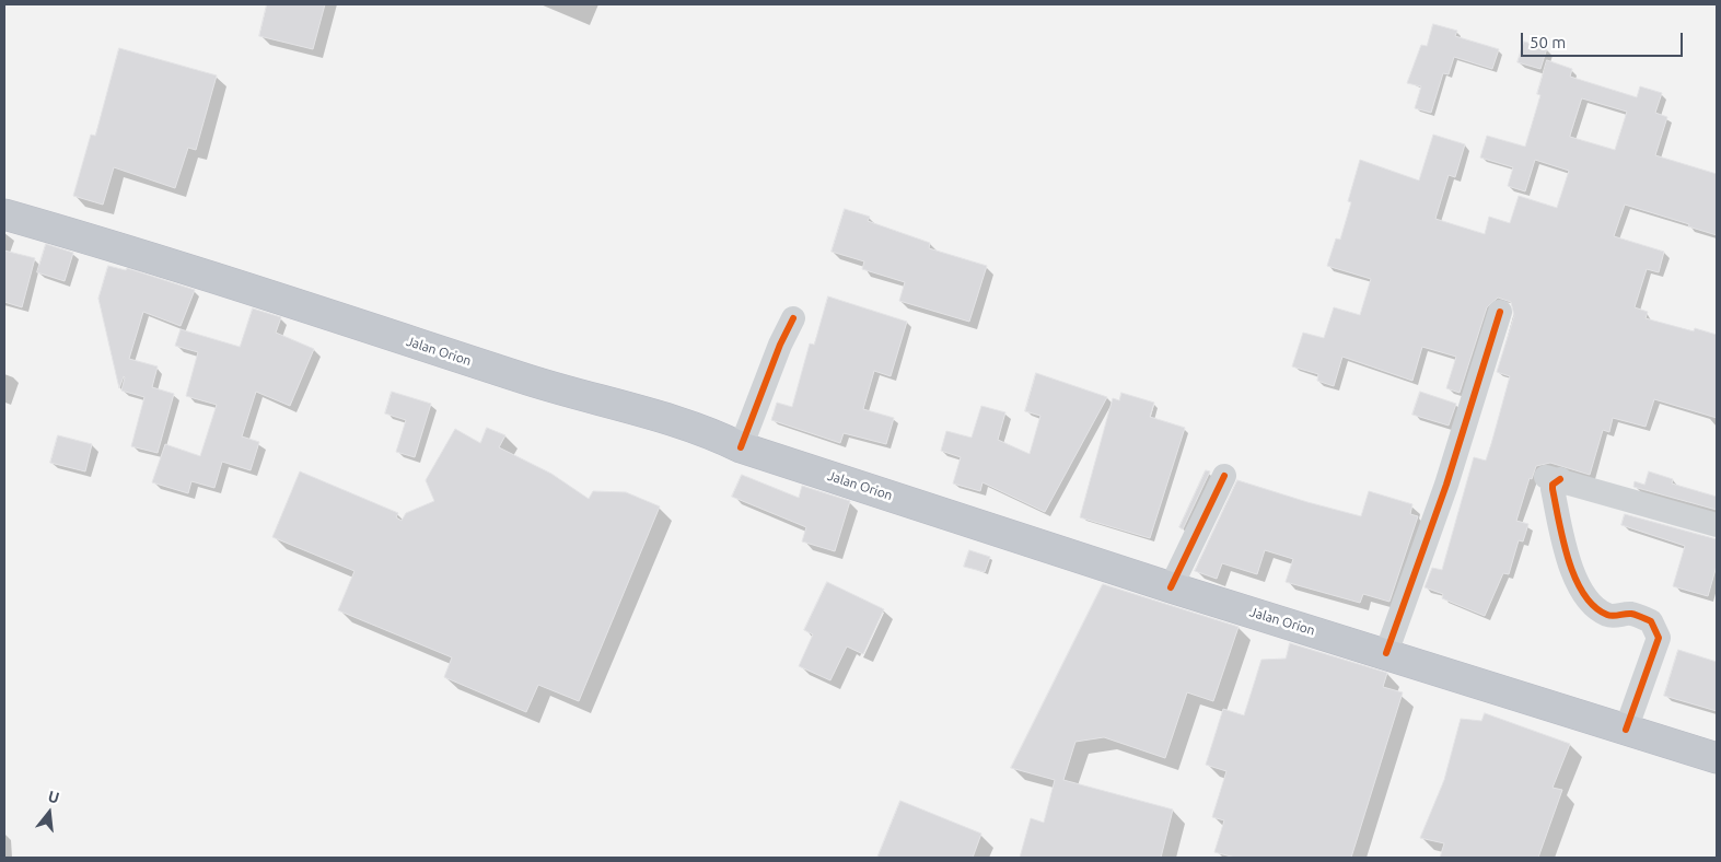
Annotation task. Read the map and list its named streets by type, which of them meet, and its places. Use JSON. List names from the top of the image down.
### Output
{
  "streets": {
    "highway": ["Jalan Orion"]
  },
  "scale_bar": "50 m",
  "north": "top"
}
